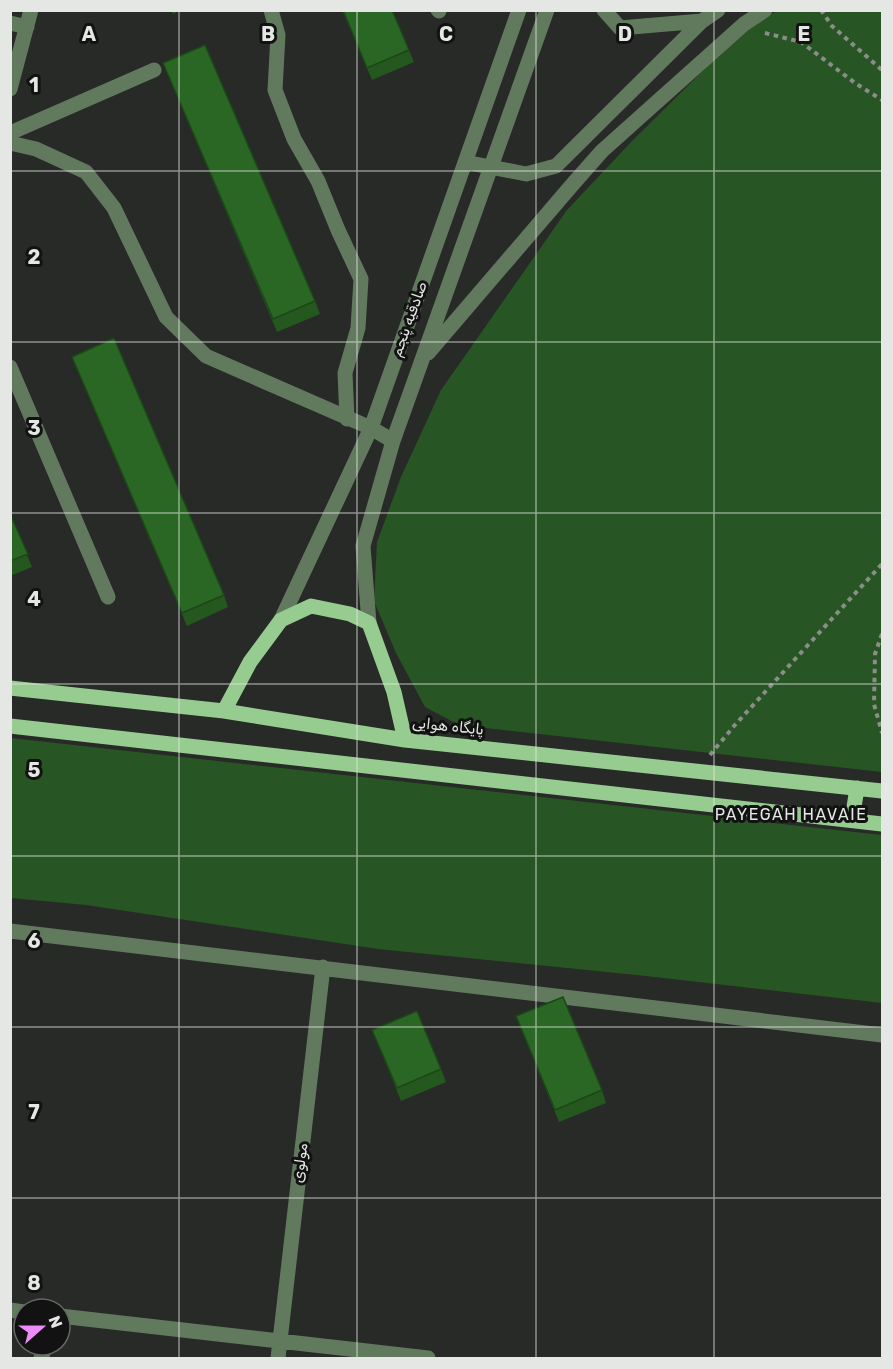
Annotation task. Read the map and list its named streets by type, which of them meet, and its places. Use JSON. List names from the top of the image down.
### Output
{
  "streets": {
    "main road": ["پایگاه هوایی"],
    "street": ["صادقیه پنجم", "مولوی"]
  },
  "districts": ["PAYEGAH HAVAIE"],
  "north": "right",
  "grid": {
    "columns": [
      "A",
      "B",
      "C",
      "D",
      "E"
    ],
    "rows": [
      "1",
      "2",
      "3",
      "4",
      "5",
      "6",
      "7",
      "8"
    ]
  }
}
